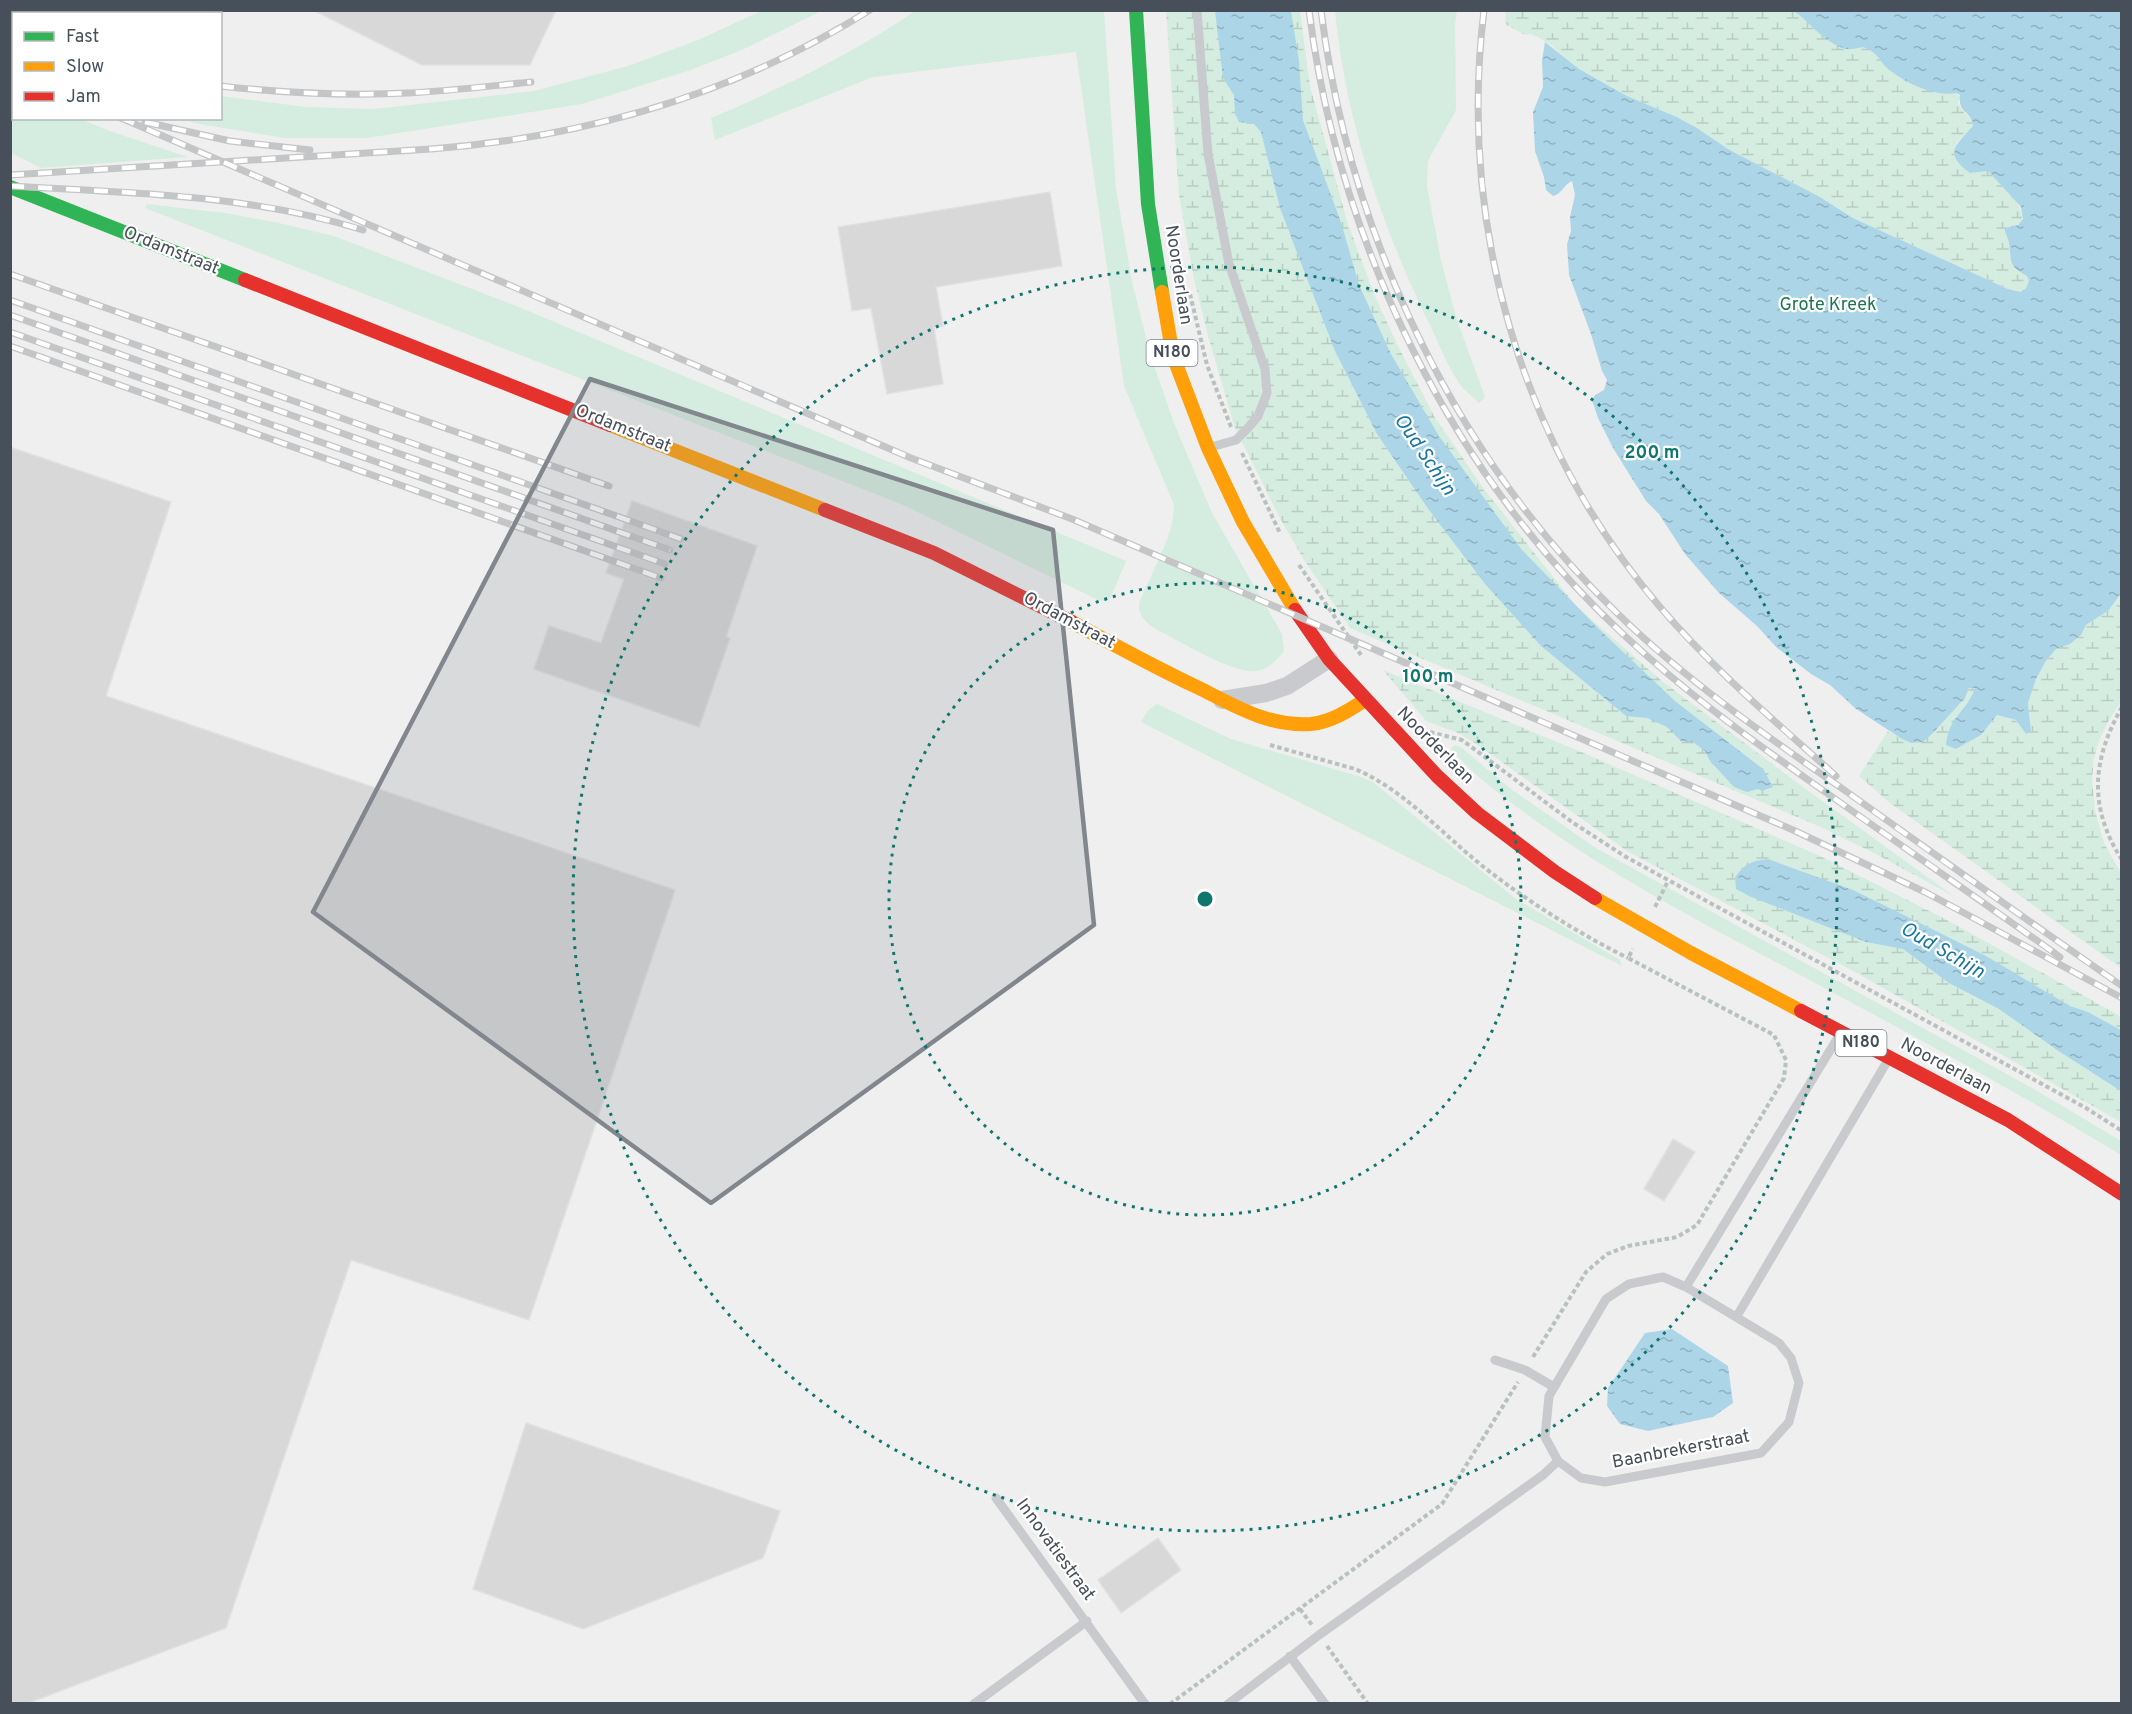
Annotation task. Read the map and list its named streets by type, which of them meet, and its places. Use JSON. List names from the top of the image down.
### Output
{
  "streets": {
    "main road": ["Ordamstraat", "Noorderlaan", "N180"],
    "lane": ["Baanbrekerstraat", "Innovatiestraat"]
  },
  "crossings": [
    ["Ordamstraat", "Noorderlaan"]
  ],
  "water": ["Oud Schijn"],
  "parks": ["Grote Kreek"],
  "legend": ["Fast", "Slow", "Jam"],
  "rings": ["200 m", "100 m"]
}
